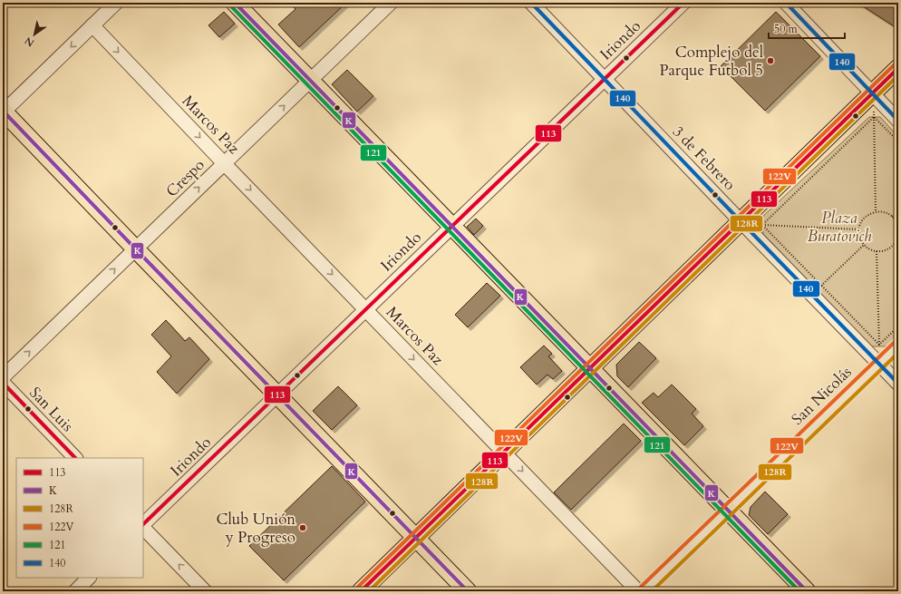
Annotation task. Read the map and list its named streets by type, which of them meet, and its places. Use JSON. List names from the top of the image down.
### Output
{
  "streets": {
    "street": [
      "Iriondo",
      "Marcos Paz",
      "3 de Febrero",
      "Crespo",
      "San Nicolás",
      "San Luis"
    ]
  },
  "crossings": [
    ["Iriondo", "Marcos Paz"],
    ["Iriondo", "3 de Febrero"],
    ["Marcos Paz", "Crespo"],
    ["3 de Febrero", "San Nicolás"]
  ],
  "one_way": ["Marcos Paz", "Crespo"],
  "parks": ["Plaza Buratovich"],
  "places": ["Complejo del Parque Futbol 5", "Club Unión y Progreso"],
  "lines": [
    "transit line 113",
    "transit line K",
    "transit line 140",
    "transit line 121",
    "transit line 122V",
    "transit line 128R"
  ],
  "legend": [
    "113",
    "K",
    "128R",
    "122V",
    "121",
    "140"
  ],
  "scale_bar": "50 m",
  "north": "bottom left"
}
